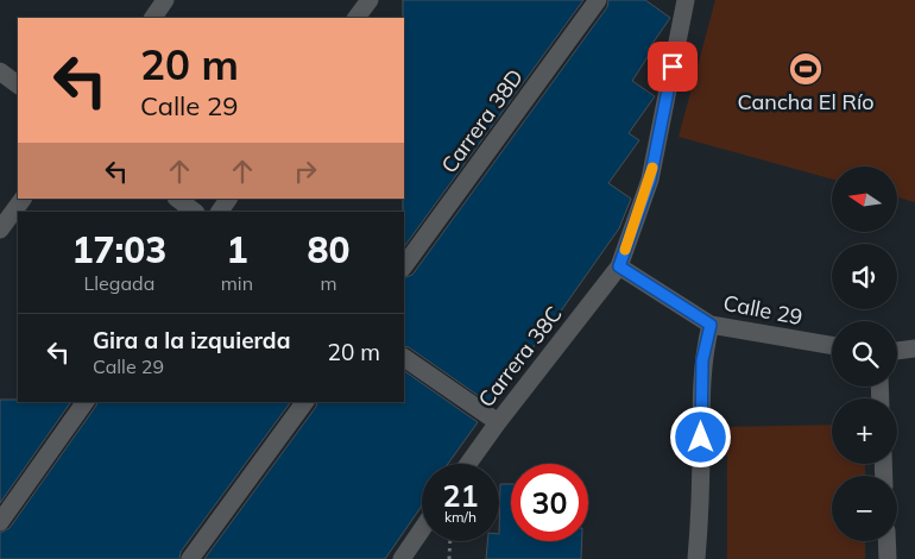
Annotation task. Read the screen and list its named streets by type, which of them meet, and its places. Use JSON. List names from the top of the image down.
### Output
{
  "streets": {
    "street": ["Carrera 38D", "Calle 29", "Carrera 38C"]
  },
  "crossings": [
    ["Calle 29", "Carrera 38C"]
  ],
  "places": {
    "sports": ["Cancha El Río"]
  },
  "north": "left",
  "page": {
    "turn": ["20 m", "Calle 29"],
    "map_buttons": ["+", "−"],
    "eta": [
      "17:03",
      "Llegada",
      "1",
      "min",
      "80",
      "m"
    ],
    "list": [
      {
        "name": "Gira a la izquierda",
        "note": "Calle 29",
        "value": "20 m"
      }
    ],
    "speed": "21 km/h",
    "limit": "30"
  }
}
